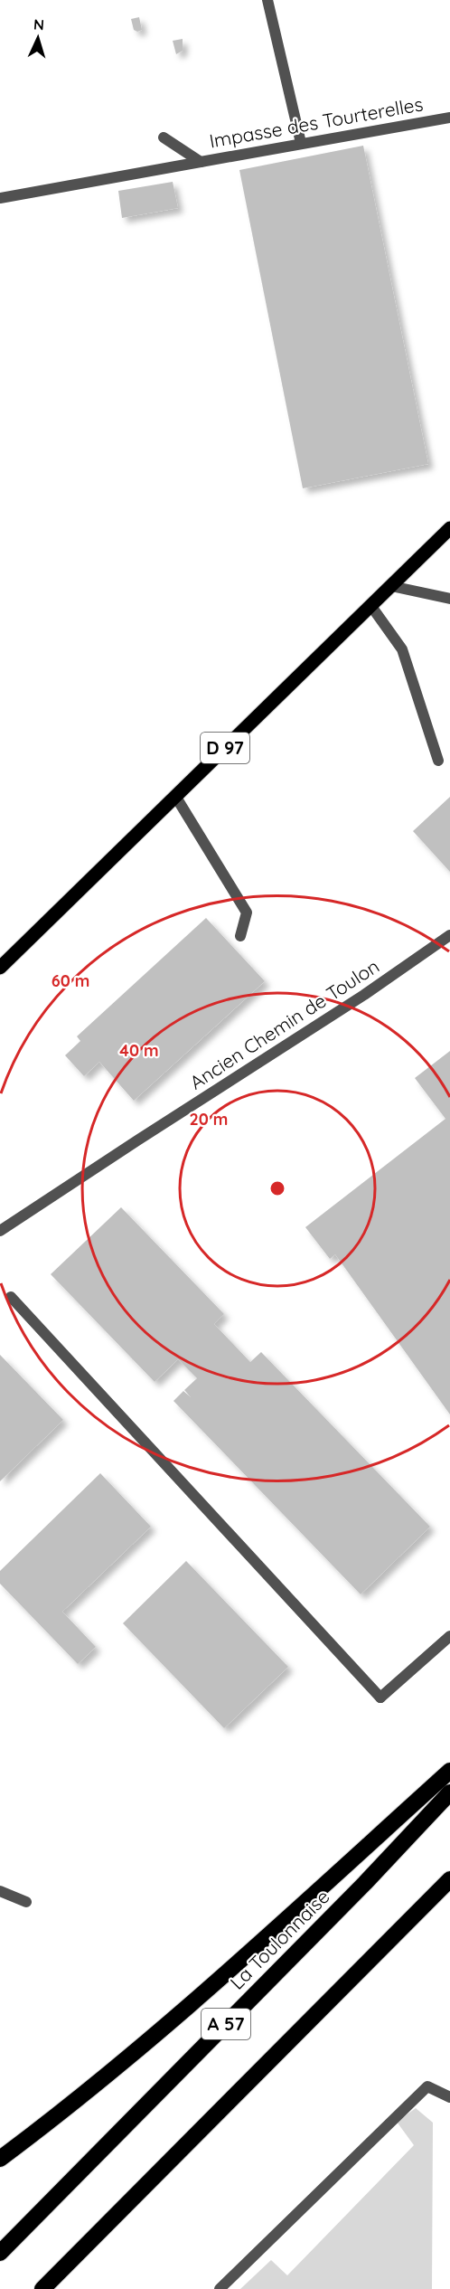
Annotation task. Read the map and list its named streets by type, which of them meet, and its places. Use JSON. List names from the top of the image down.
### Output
{
  "streets": {
    "highway": ["La Toulonnaise", "A 57"],
    "main road": ["D 97"],
    "street": ["Impasse des Tourterelles", "Ancien Chemin de Toulon"]
  },
  "north": "top",
  "rings": ["60 m", "40 m", "20 m"]
}
